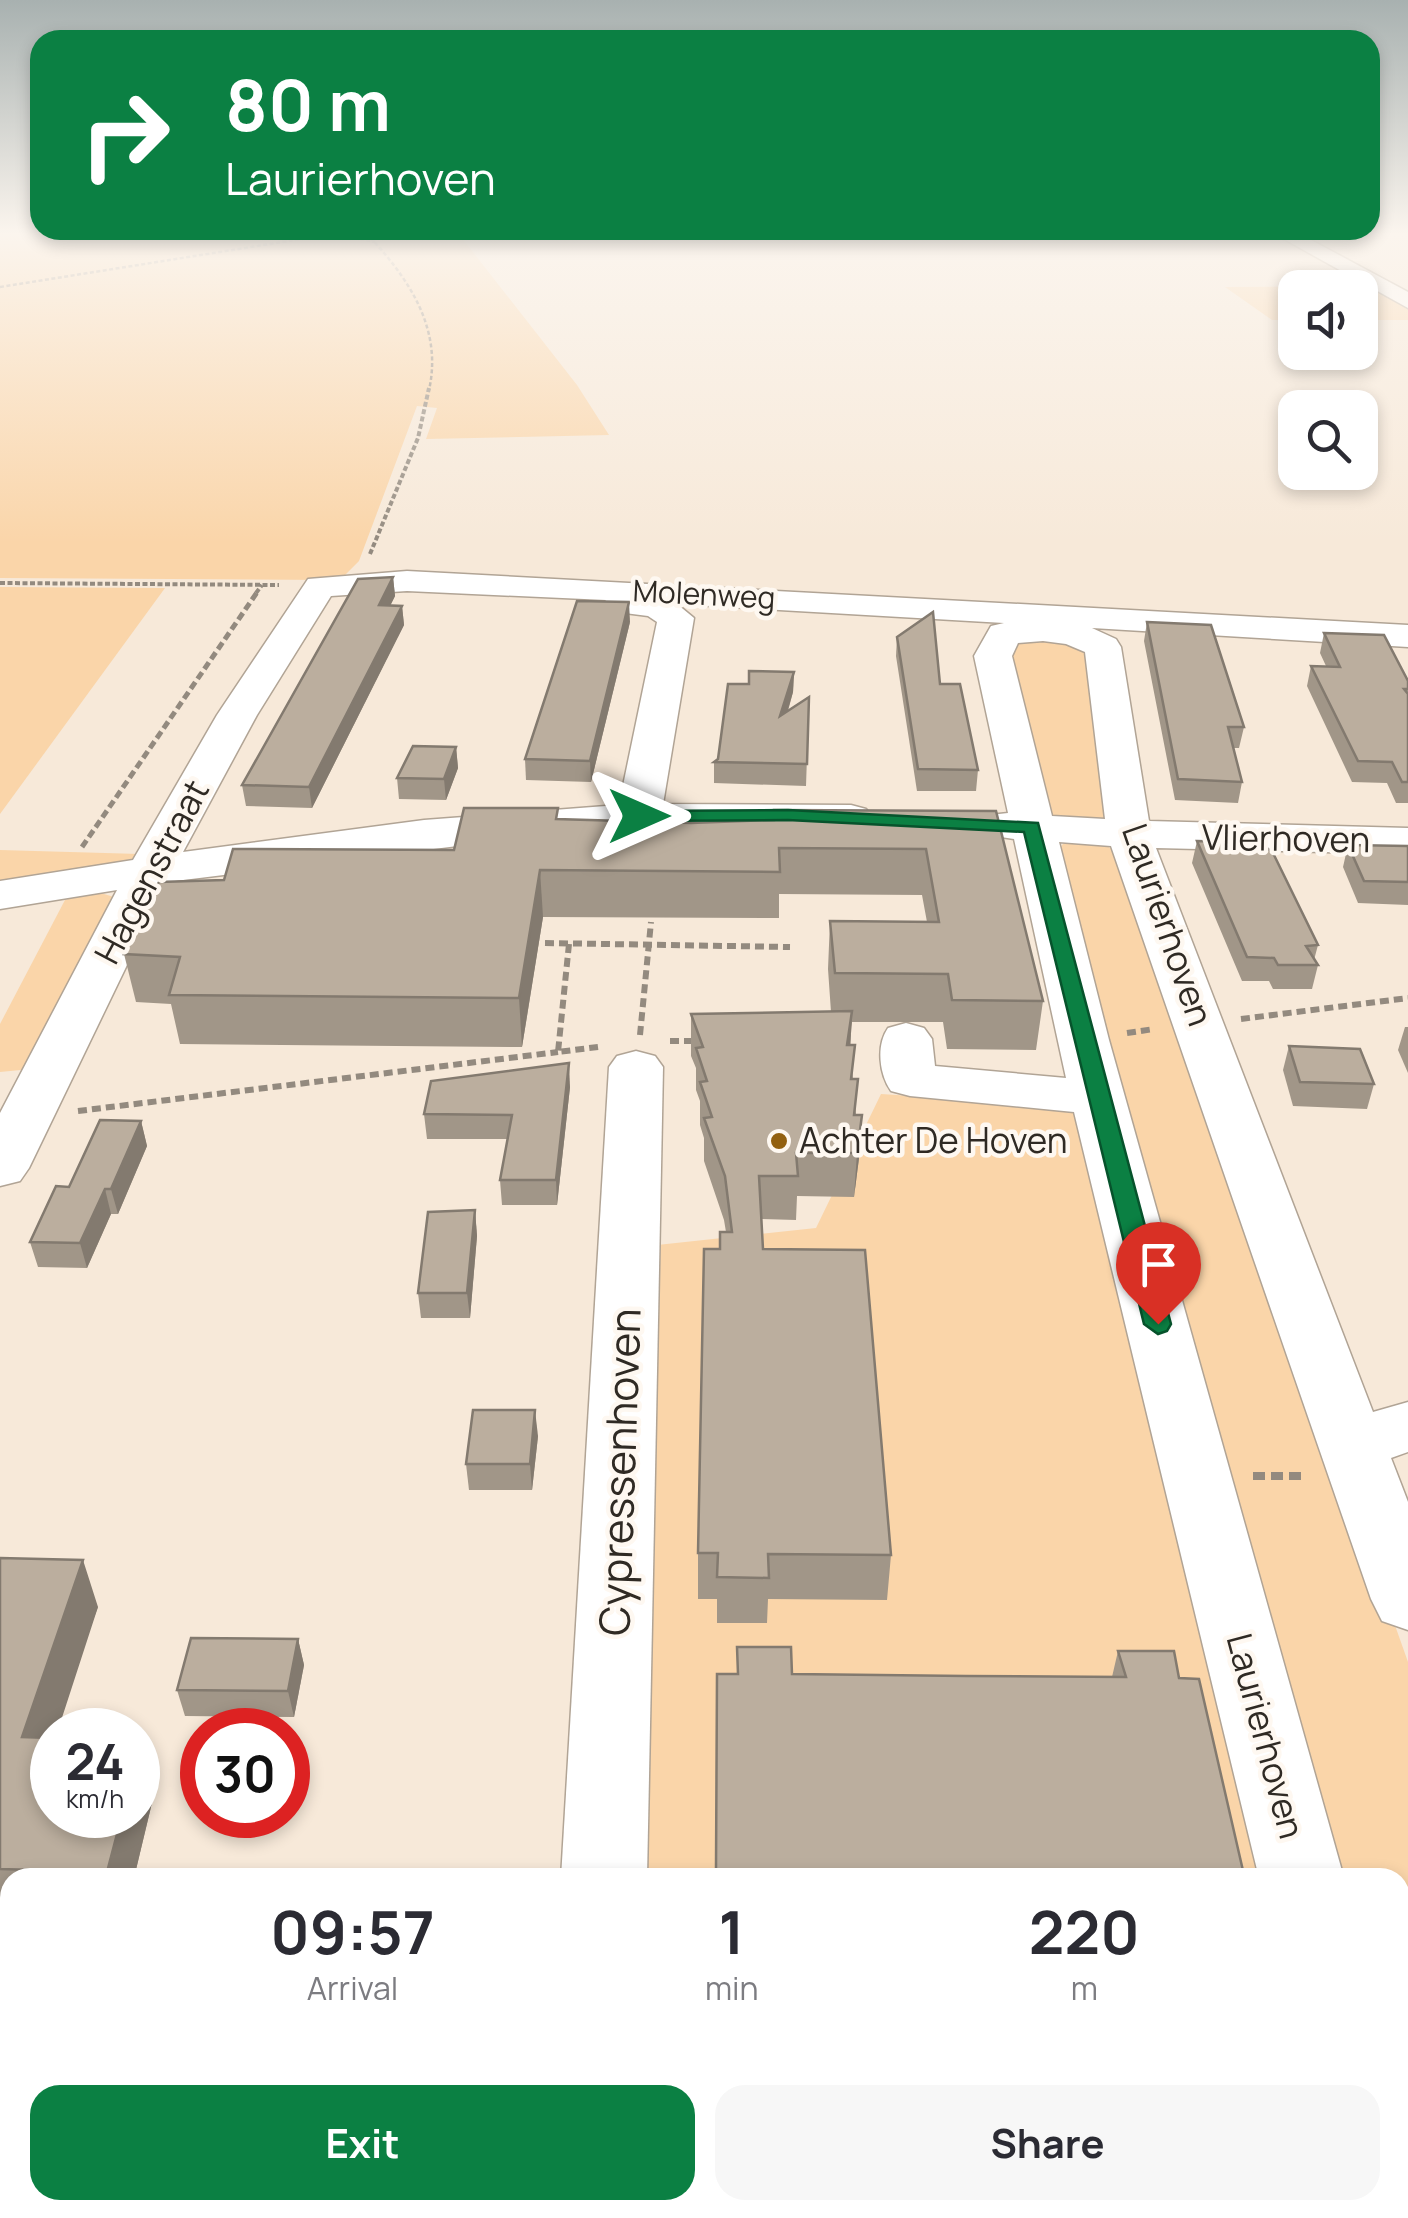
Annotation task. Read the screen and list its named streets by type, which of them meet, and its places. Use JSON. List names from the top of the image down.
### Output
{
  "streets": {
    "street": [
      "Molenweg",
      "Vlierhoven",
      "Hagenstraat",
      "Laurierhoven",
      "Cypressenhoven"
    ]
  },
  "crossings": [
    ["Molenweg", "Hagenstraat"],
    ["Vlierhoven", "Laurierhoven"]
  ],
  "places": ["Achter De Hoven"],
  "page": {
    "turn": ["80 m", "Laurierhoven"],
    "speed": "24 km/h",
    "limit": "30",
    "eta": [
      "09:57",
      "Arrival",
      "1",
      "min",
      "220",
      "m"
    ],
    "buttons": ["Exit", "Share"]
  }
}
